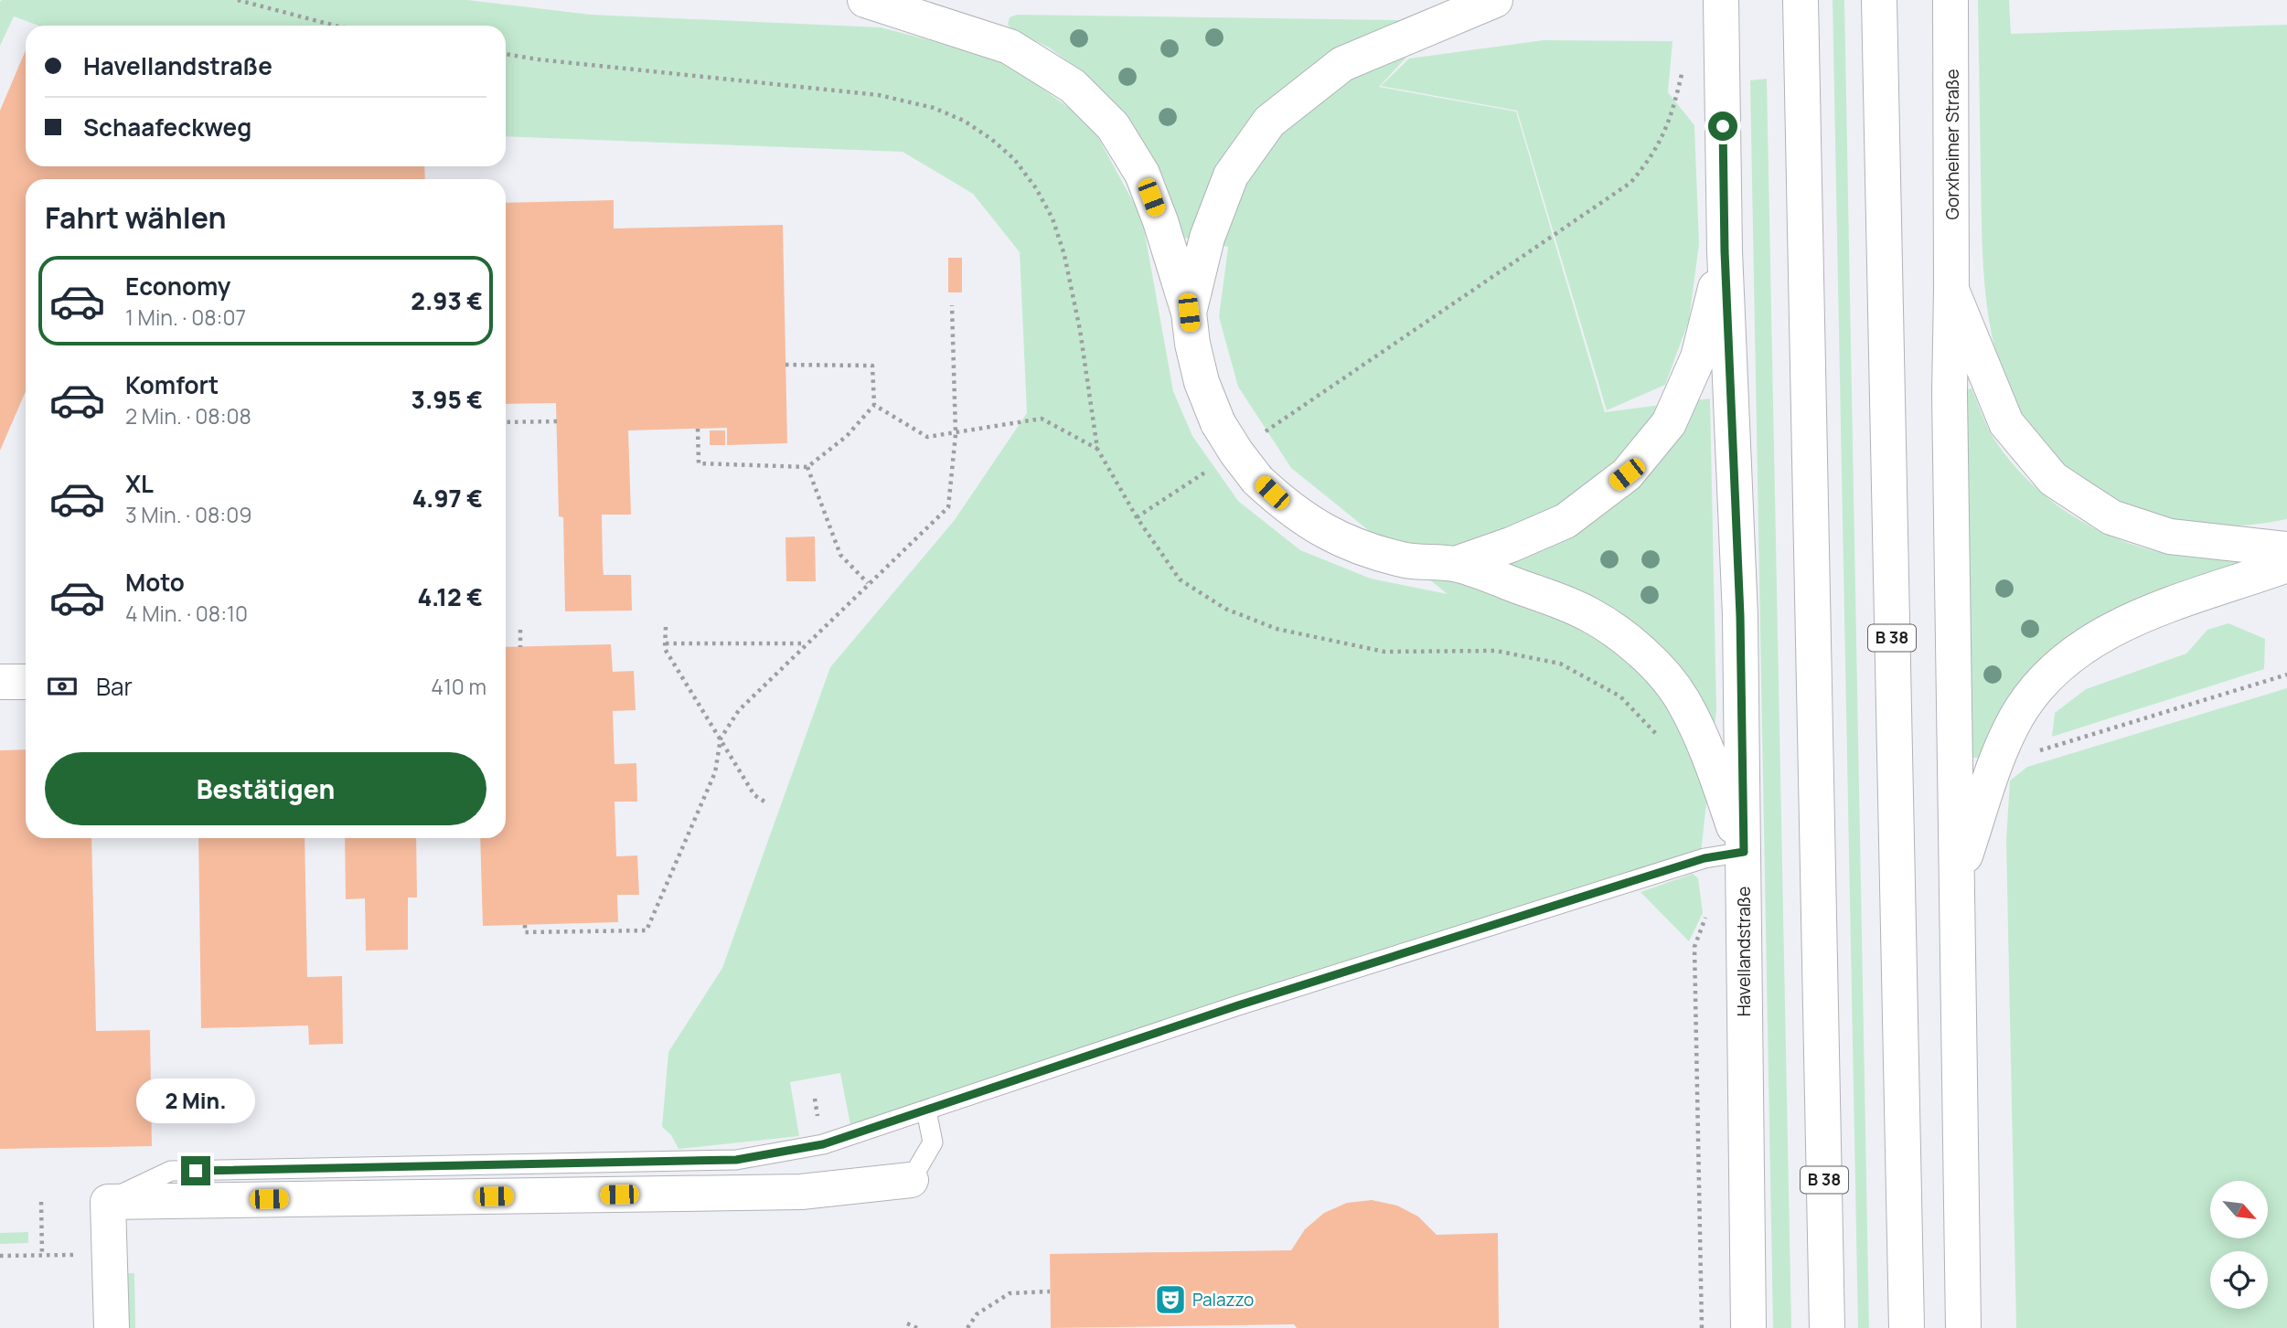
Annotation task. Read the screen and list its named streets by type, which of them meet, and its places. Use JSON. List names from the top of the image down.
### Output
{
  "streets": {
    "main road": ["Gorxheimer Straße", "B 38", "Havellandstraße"]
  },
  "places": {
    "theatre": ["Palazzo"]
  },
  "north": "bottom right",
  "page": {
    "banner": ["Havellandstraße", "Schaafeckweg"],
    "heading": "Fahrt wählen",
    "list": [
      {
        "name": "Economy",
        "note": "1 Min. · 08:07",
        "value": "2.93 €"
      },
      {
        "name": "Komfort",
        "note": "2 Min. · 08:08",
        "value": "3.95 €"
      },
      {
        "name": "XL",
        "note": "3 Min. · 08:09",
        "value": "4.97 €"
      },
      {
        "name": "Moto",
        "note": "4 Min. · 08:10",
        "value": "4.12 €"
      }
    ],
    "pay": ["Bar", "410 m"],
    "buttons": "Bestätigen",
    "bubble": "2 Min."
  }
}
